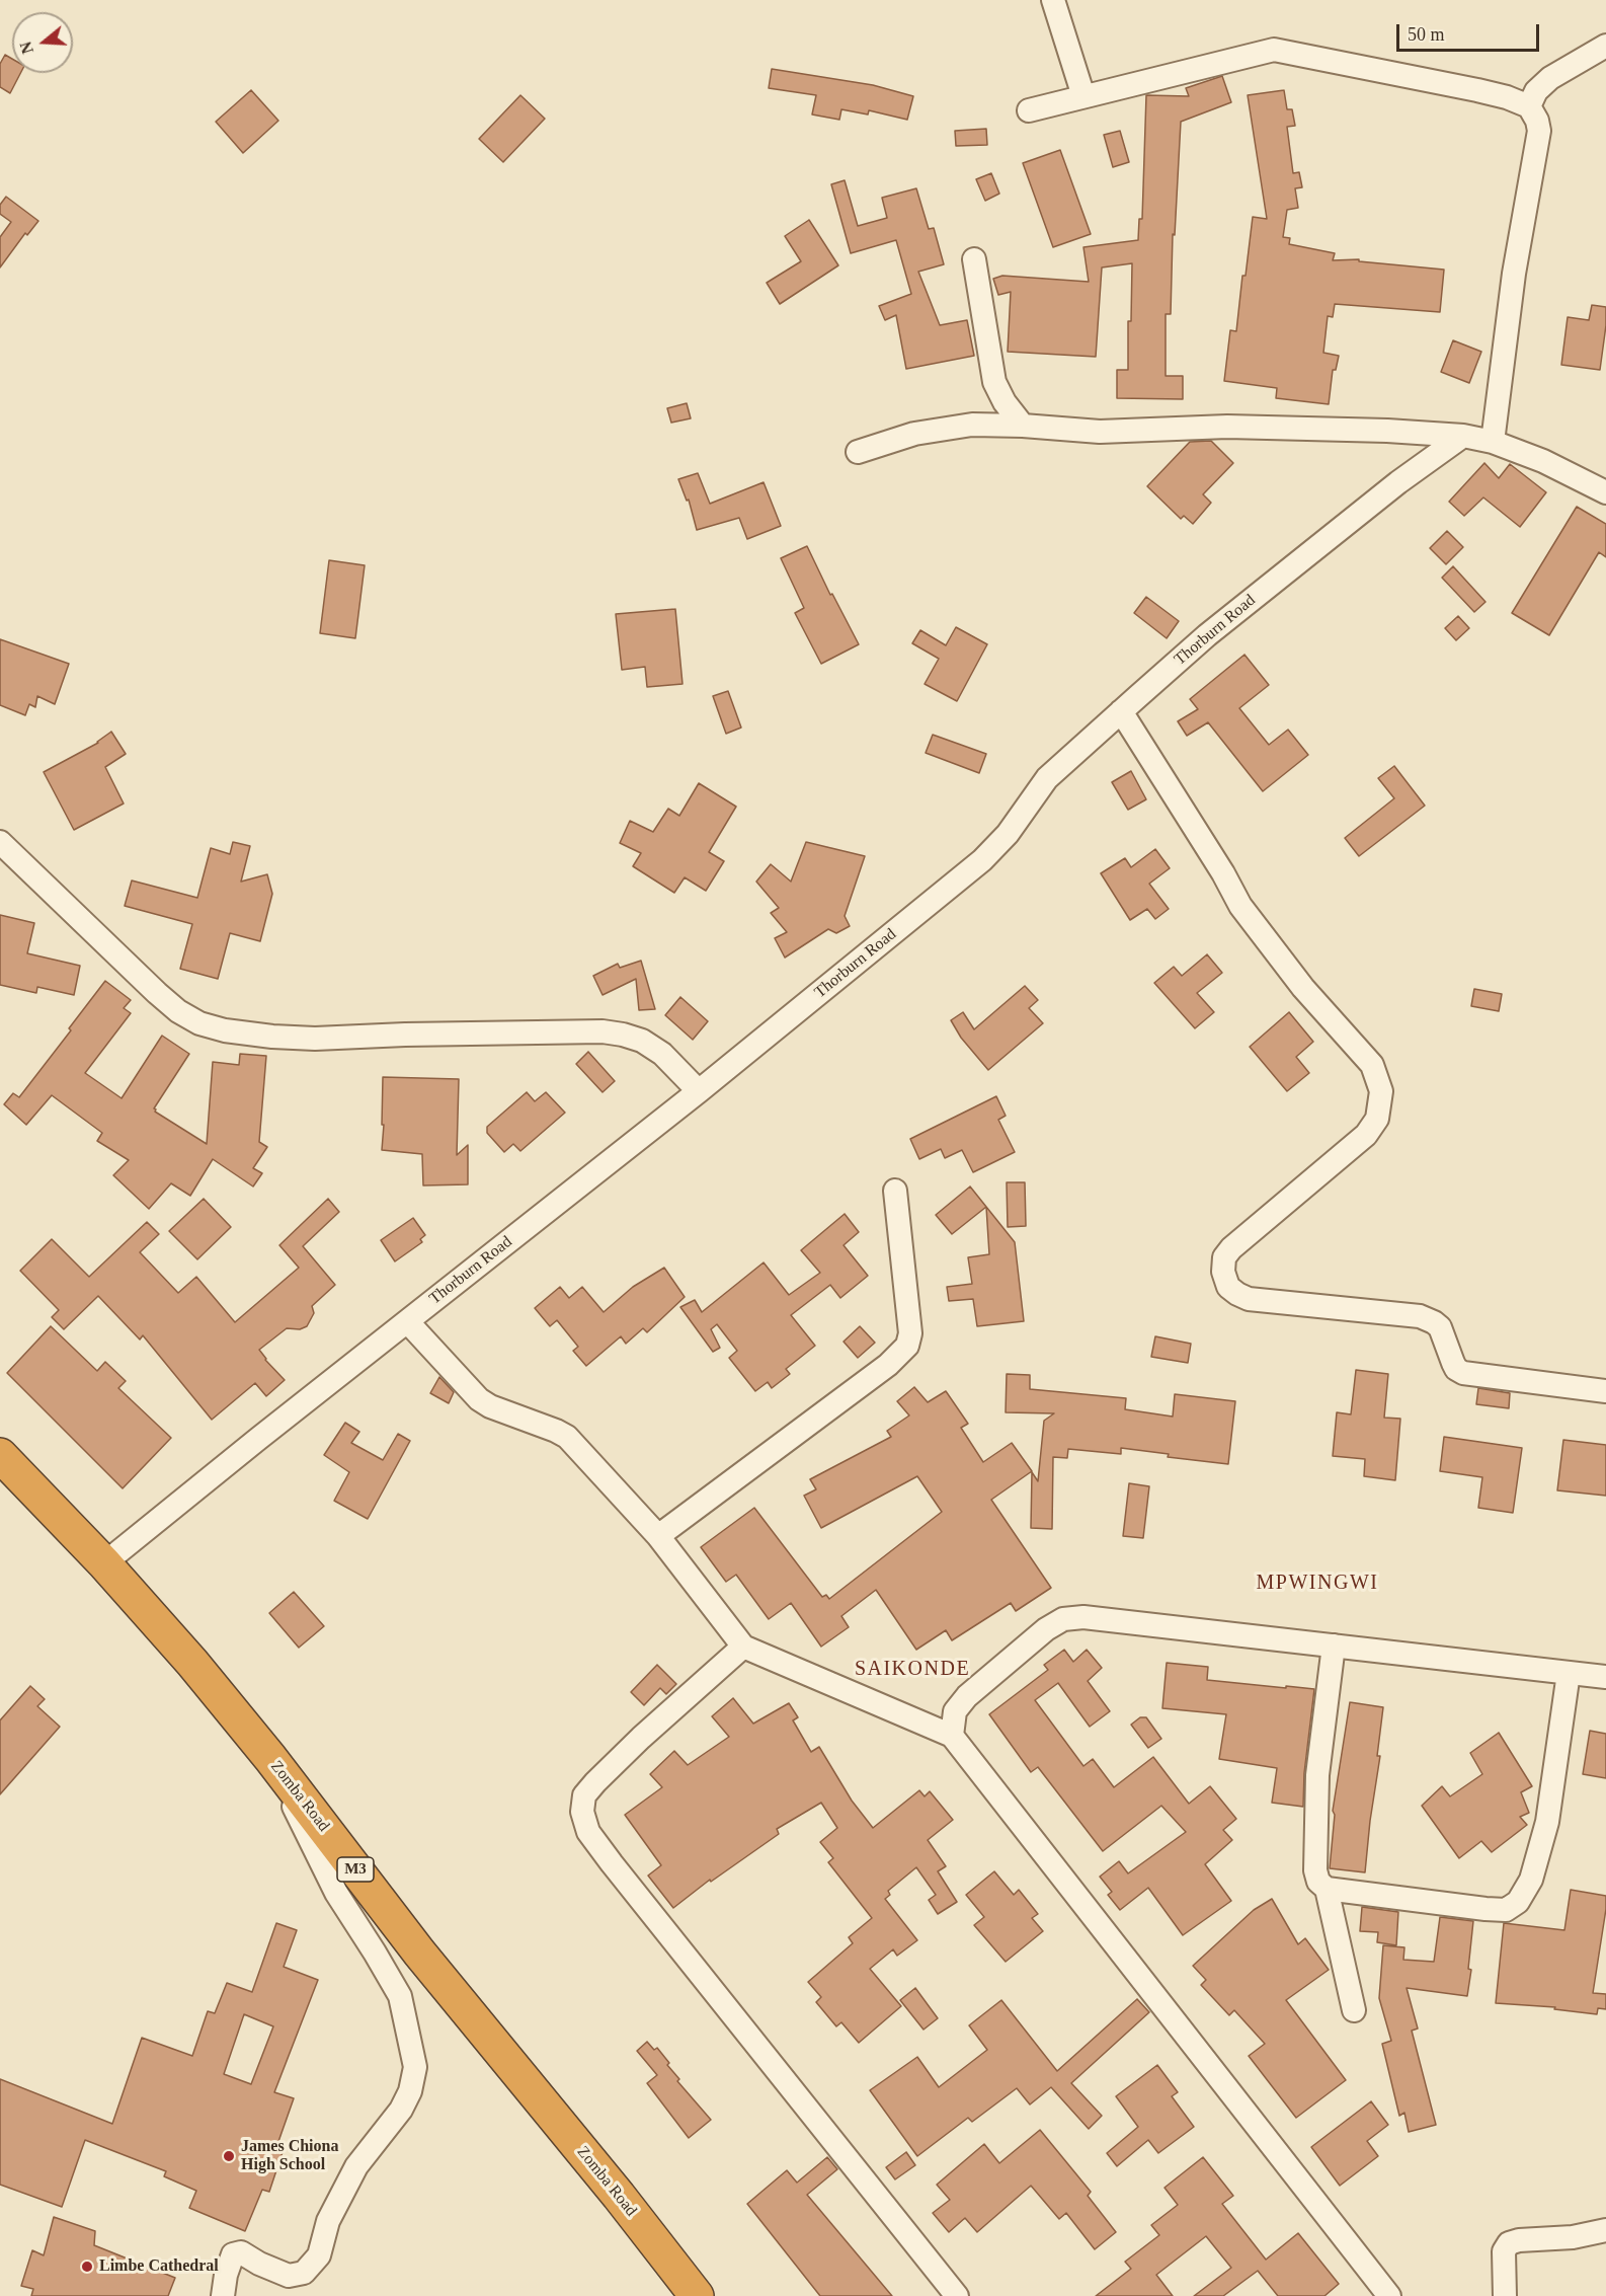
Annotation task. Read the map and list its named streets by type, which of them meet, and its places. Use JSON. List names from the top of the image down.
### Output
{
  "streets": {
    "highway": ["Zomba Road", "M3"],
    "street": ["Thorburn Road"]
  },
  "crossings": [
    ["Thorburn Road", "Zomba Road"]
  ],
  "districts": ["MPWINGWI", "SAIKONDE"],
  "places": ["James Chiona High School", "Limbe Cathedral"],
  "scale_bar": "50 m",
  "north": "left"
}
